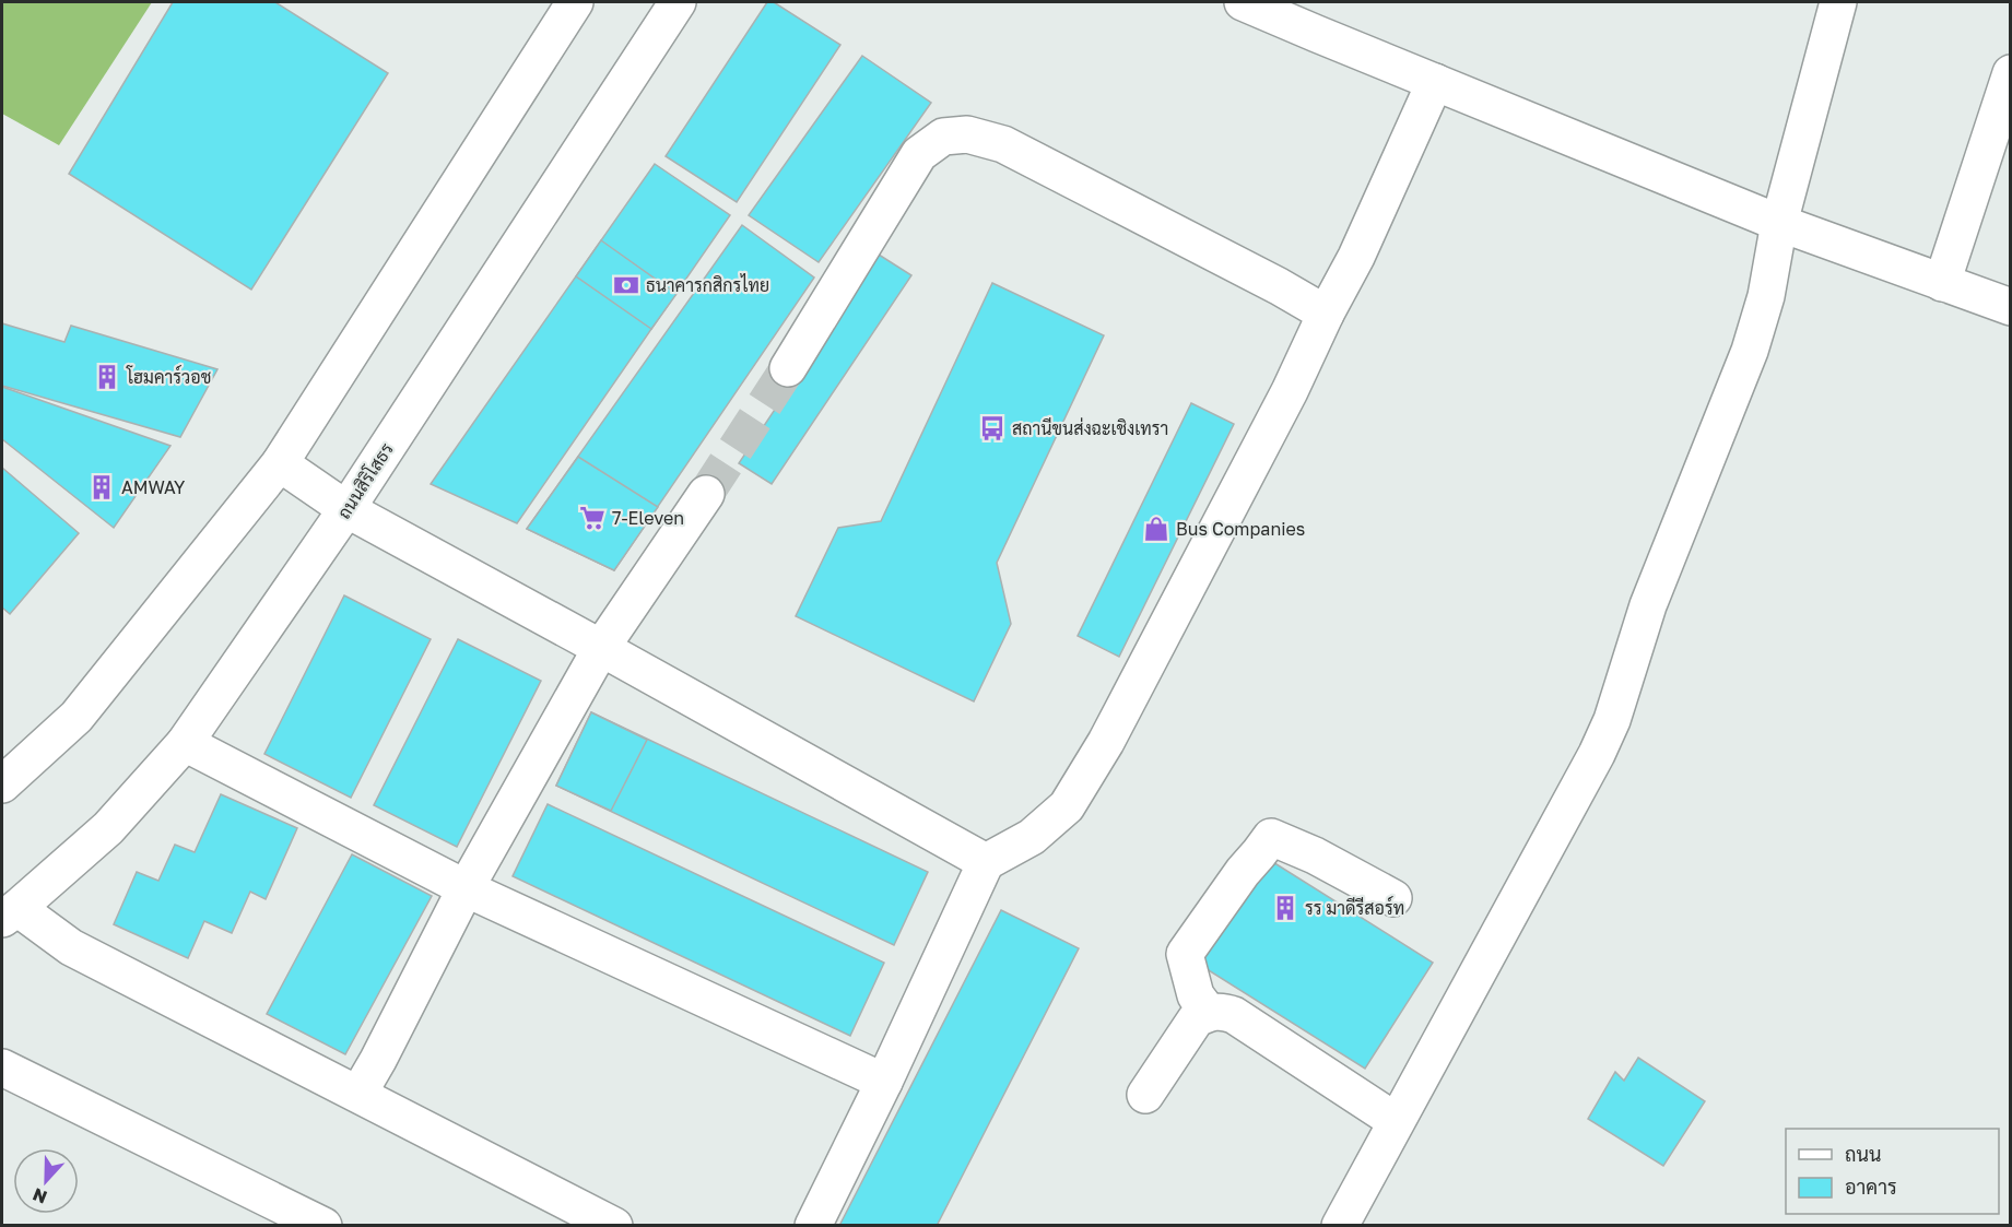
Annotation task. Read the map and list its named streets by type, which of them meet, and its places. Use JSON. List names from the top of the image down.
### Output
{
  "streets": {
    "street": ["ถนนสิริโสธร"]
  },
  "places": {
    "bank": ["ธนาคารกสิกรไทย"],
    "building": ["โฮมคาร์วอช", "AMWAY", "รร มาดีรีสอร์ท"],
    "bus stop": ["สถานีขนส่งฉะเชิงเทรา"],
    "supermarket": ["7-Eleven"],
    "shop": ["Bus Companies"]
  },
  "legend": ["ถนน", "อาคาร"],
  "north": "bottom"
}
